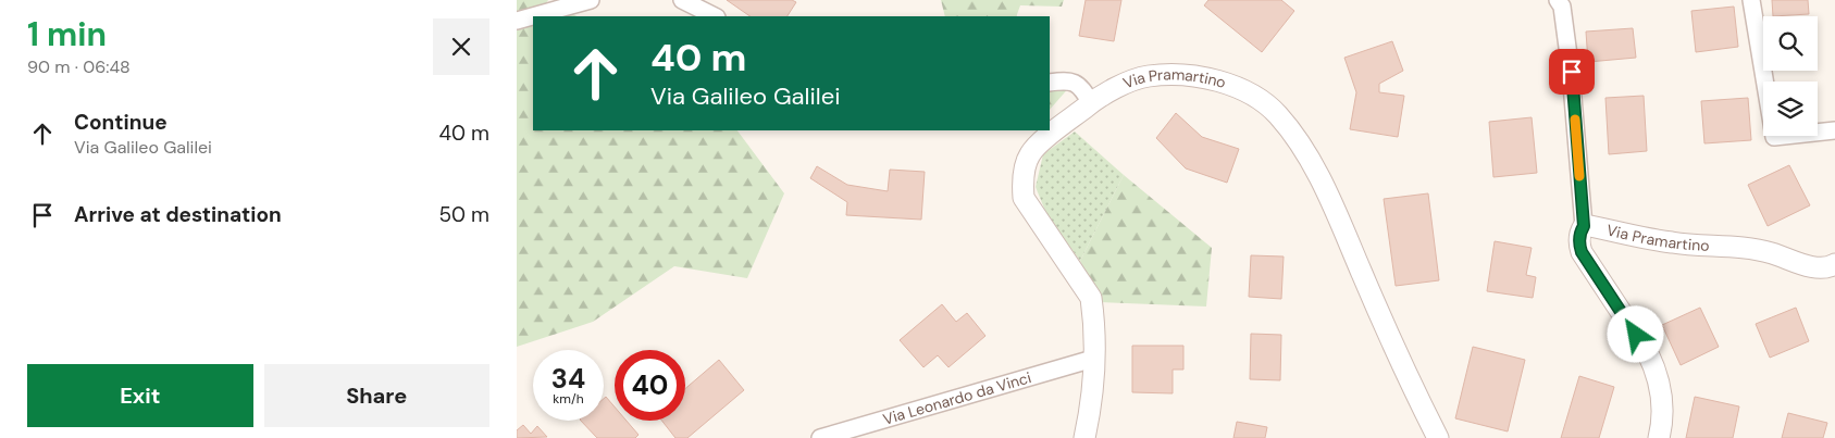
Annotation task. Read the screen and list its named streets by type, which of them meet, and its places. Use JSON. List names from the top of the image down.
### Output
{
  "streets": {
    "street": ["Via Pramartino", "Via Leonardo da Vinci"]
  },
  "crossings": [
    ["Via Pramartino", "Via Leonardo da Vinci"]
  ],
  "page": {
    "heading": ["1 min", "90 m · 06:48"],
    "turn": ["40 m", "Via Galileo Galilei"],
    "list": [
      {
        "name": "Continue",
        "note": "Via Galileo Galilei",
        "value": "40 m"
      },
      {
        "name": "Arrive at destination",
        "value": "50 m"
      }
    ],
    "speed": "34 km/h",
    "limit": "40",
    "buttons": ["Exit", "Share"]
  }
}
